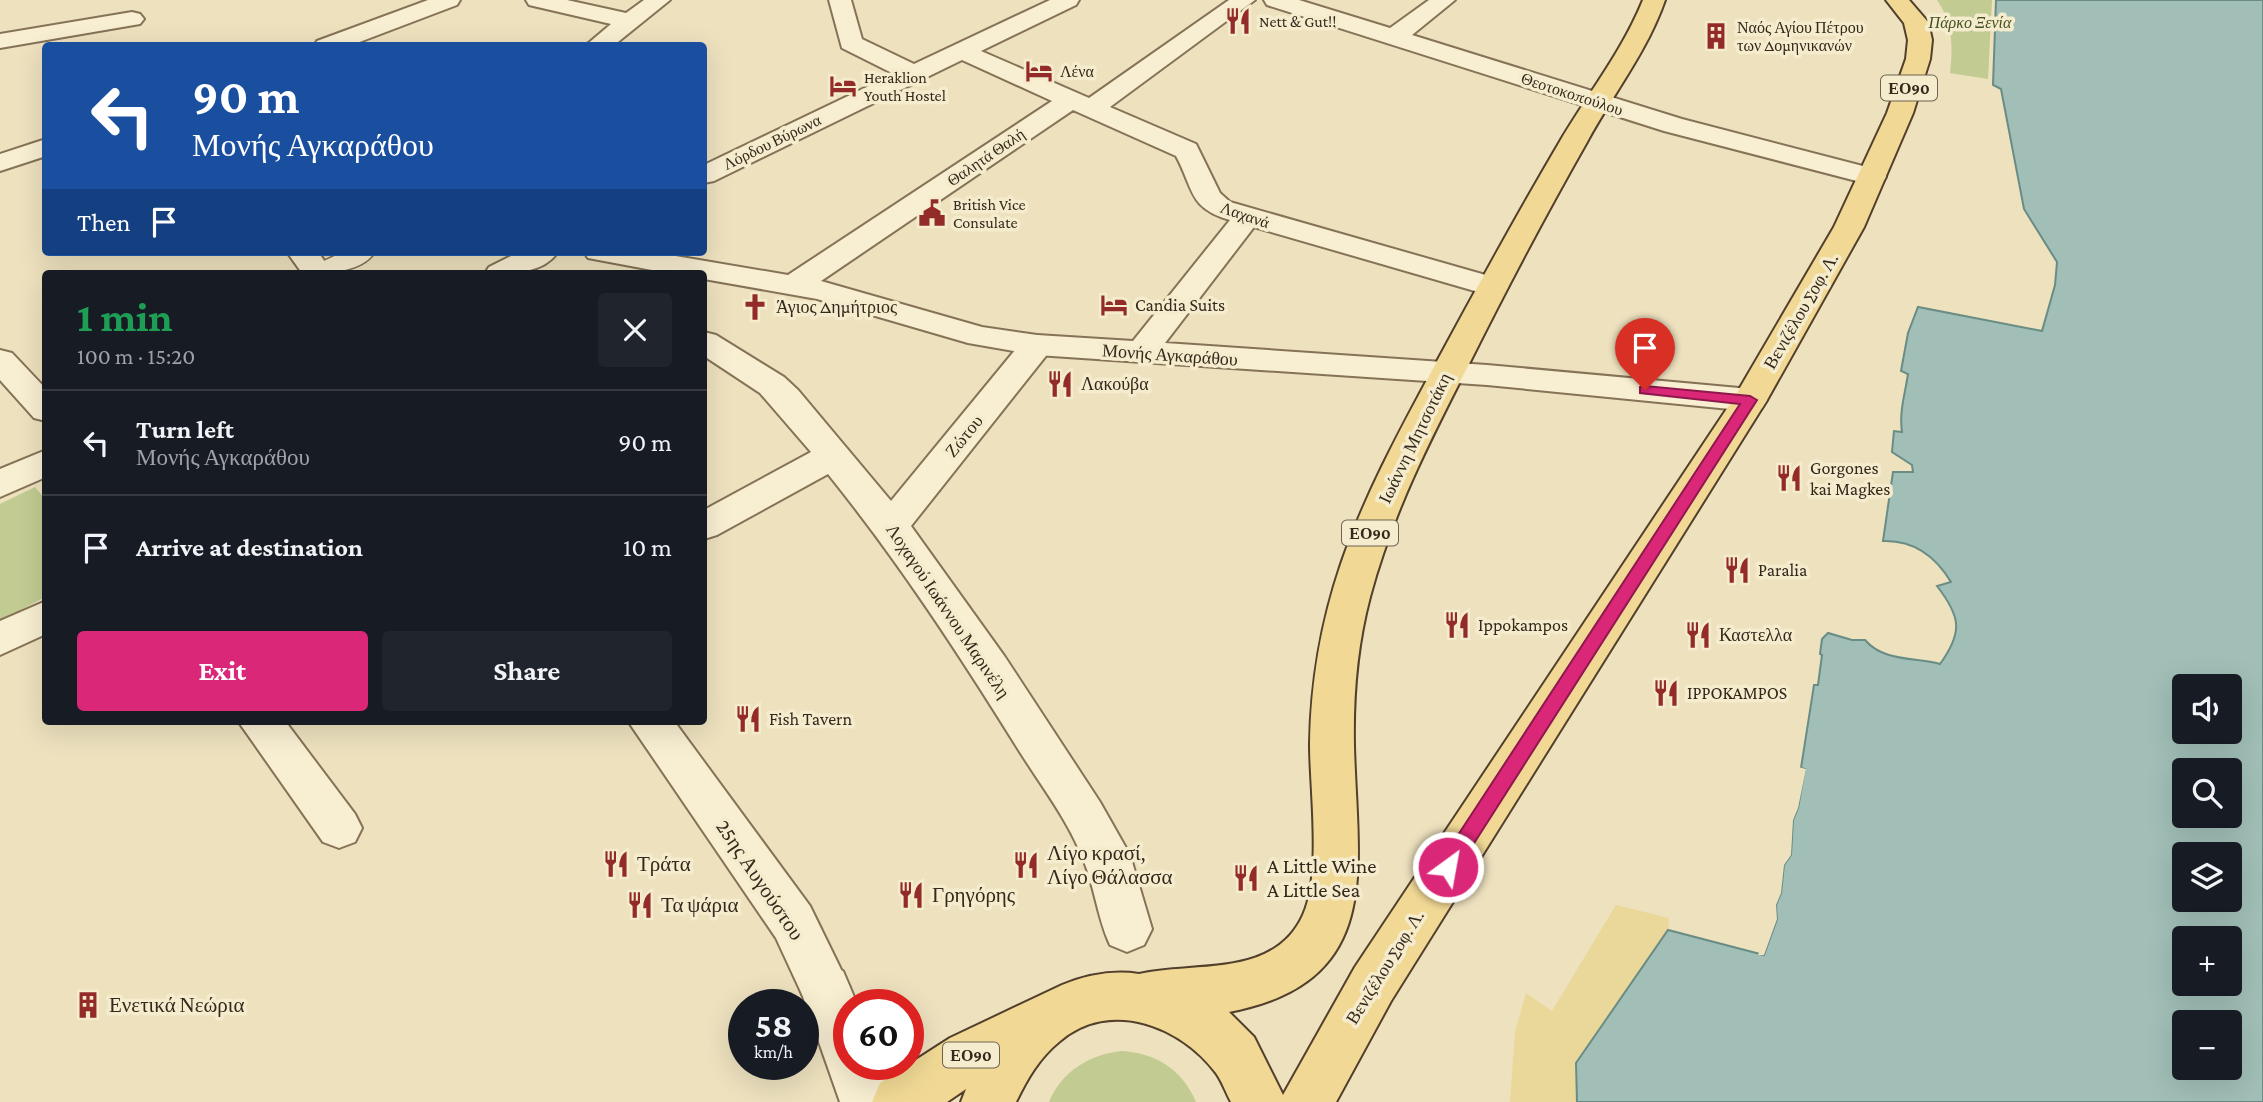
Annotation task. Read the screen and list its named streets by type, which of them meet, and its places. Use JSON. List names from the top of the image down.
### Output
{
  "streets": {
    "main road": ["ΕΟ90", "Βενιζέλου Σοφ. Λ.", "Ιωάννη Μητσοτάκη"],
    "street": [
      "Θεοτοκοπούλου",
      "Λόρδου Βύρωνα",
      "Θαλητά Θαλή",
      "Λαχανά",
      "Μονής Αγκαράθου",
      "Ζώτου",
      "Λοχαγού Ιωάννου Μαρινέλη",
      "25ης Αυγούστου"
    ]
  },
  "crossings": [
    ["ΕΟ90", "Ιωάννη Μητσοτάκη"],
    ["Θεοτοκοπούλου", "Βενιζέλου Σοφ. Λ."],
    ["Θεοτοκοπούλου", "Ιωάννη Μητσοτάκη"],
    ["Λόρδου Βύρωνα", "Λαχανά"],
    ["Θαλητά Θαλή", "Λαχανά"],
    ["Θαλητά Θαλή", "Μονής Αγκαράθου"],
    ["Λαχανά", "Ιωάννη Μητσοτάκη"],
    ["Βενιζέλου Σοφ. Λ.", "Μονής Αγκαράθου"],
    ["Μονής Αγκαράθου", "Ζώτου"],
    ["Μονής Αγκαράθου", "Ιωάννη Μητσοτάκη"],
    ["Ζώτου", "Λοχαγού Ιωάννου Μαρινέλη"]
  ],
  "parks": ["Πάρκο Ξενία"],
  "places": {
    "restaurant": [
      "Nett & Gut!!",
      "Λακούβα",
      "Gorgones kai Magkes",
      "Paralia",
      "Ippokampos",
      "Καστελλα",
      "IPPOKAMPOS",
      "Fish Tavern",
      "Τράτα",
      "Λίγο κρασί, Λίγο Θάλασσα",
      "A Little Wine A Little Sea",
      "Γρηγόρης",
      "Τα ψάρια"
    ],
    "building": ["Ναός Αγίου Πέτρου των Δομηνικανών", "Ενετικά Νεώρια"],
    "hotel": ["Λένα", "Heraklion Youth Hostel", "Candia Suits"],
    "public building": ["British Vice Consulate"],
    "church": ["Άγιος Δημήτριος"]
  },
  "page": {
    "turn": ["90 m", "Μονής Αγκαράθου"],
    "then": "Then",
    "heading": ["1 min", "100 m · 15:20"],
    "list": [
      {
        "name": "Turn left",
        "note": "Μονής Αγκαράθου",
        "value": "90 m"
      },
      {
        "name": "Arrive at destination",
        "value": "10 m"
      }
    ],
    "buttons": ["Exit", "Share"],
    "map_buttons": ["+", "−"],
    "speed": "58 km/h",
    "limit": "60"
  }
}
